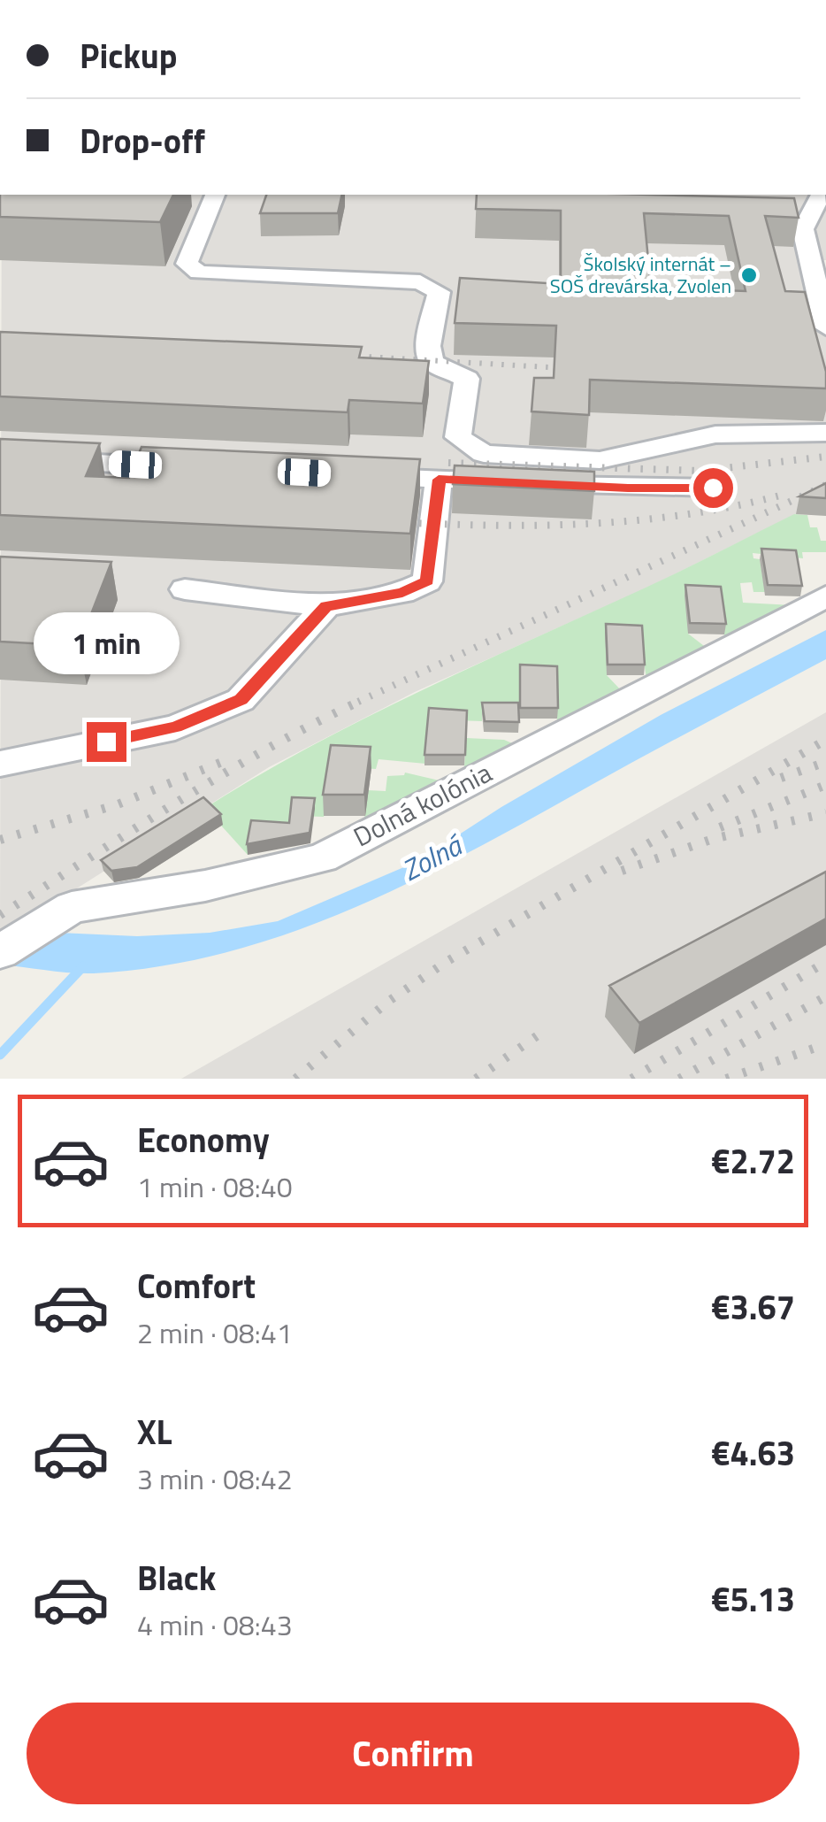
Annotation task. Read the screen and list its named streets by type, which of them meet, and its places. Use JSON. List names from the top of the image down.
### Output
{
  "streets": {
    "lane": ["Dolná kolónia"]
  },
  "water": ["Zolná"],
  "places": ["Školský internát – SOŠ drevárska, Zvolen"],
  "page": {
    "banner": ["Pickup", "Drop-off"],
    "bubble": "1 min",
    "list": [
      {
        "name": "Economy",
        "note": "1 min · 08:40",
        "value": "€2.72"
      },
      {
        "name": "Comfort",
        "note": "2 min · 08:41",
        "value": "€3.67"
      },
      {
        "name": "XL",
        "note": "3 min · 08:42",
        "value": "€4.63"
      },
      {
        "name": "Black",
        "note": "4 min · 08:43",
        "value": "€5.13"
      }
    ],
    "buttons": "Confirm"
  }
}
